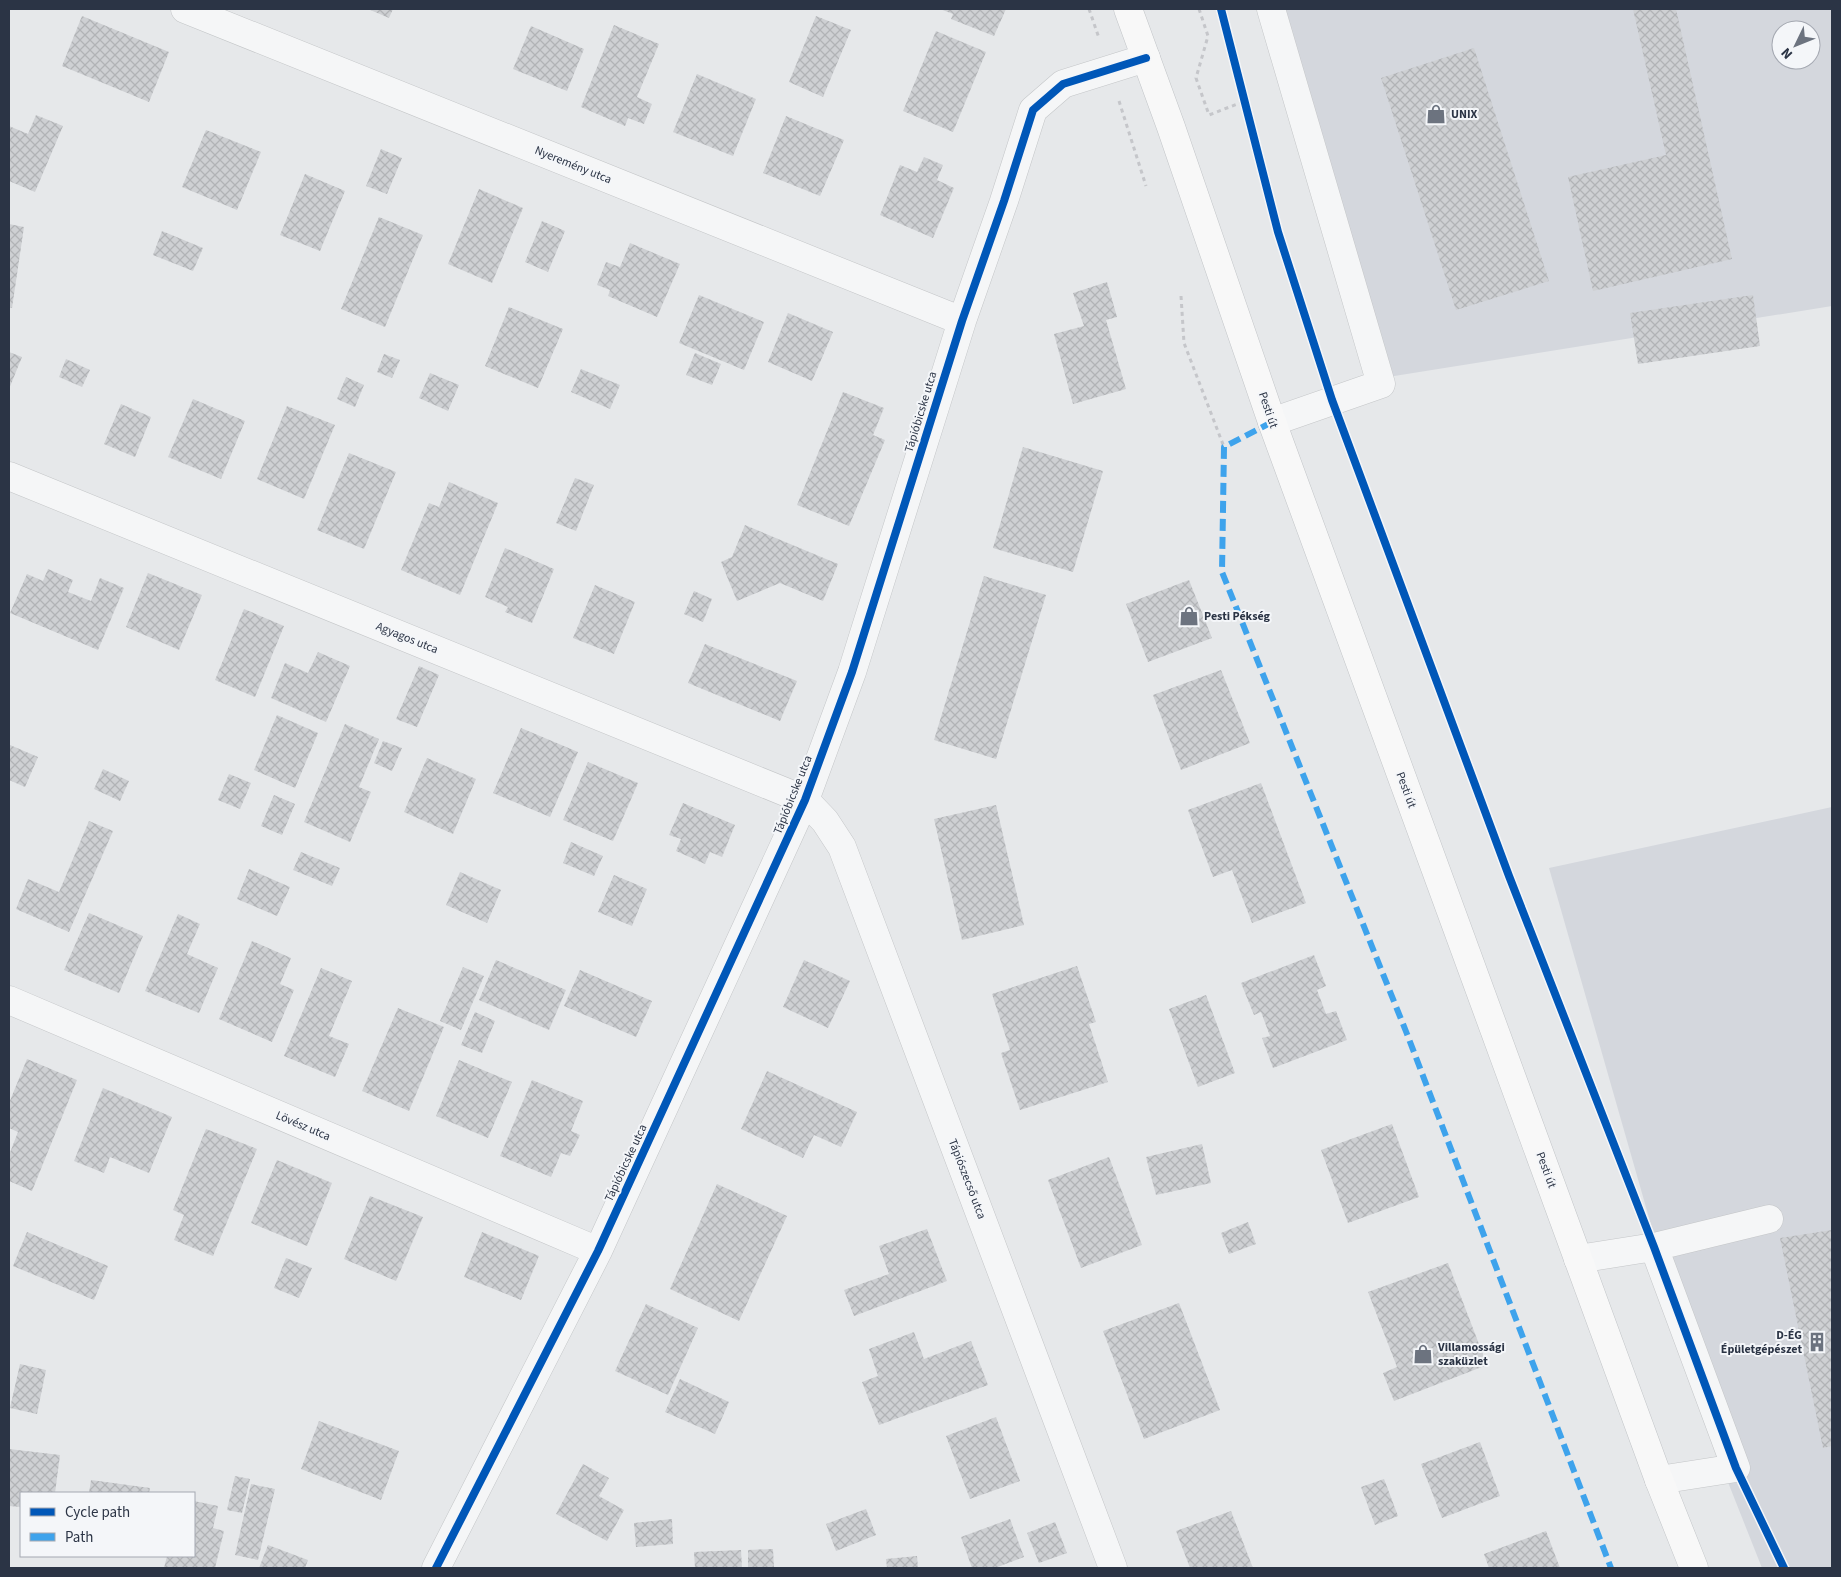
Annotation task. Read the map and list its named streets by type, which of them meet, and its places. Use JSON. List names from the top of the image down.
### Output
{
  "streets": {
    "main road": ["Pesti út"],
    "street": [
      "Nyeremény utca",
      "Tápióbicske utca",
      "Agyagos utca",
      "Lövész utca",
      "Tápiószecső utca"
    ]
  },
  "crossings": [
    ["Nyeremény utca", "Tápióbicske utca"],
    ["Pesti út", "Tápióbicske utca"],
    ["Tápióbicske utca", "Agyagos utca"],
    ["Tápióbicske utca", "Lövész utca"],
    ["Tápióbicske utca", "Tápiószecső utca"],
    ["Agyagos utca", "Tápiószecső utca"]
  ],
  "places": {
    "shop": ["UNIX", "Pesti Pékség", "Villamossági szaküzlet"],
    "building": ["D-ÉG Épületgépészet"]
  },
  "legend": ["Cycle path", "Path"],
  "north": "bottom left"
}
